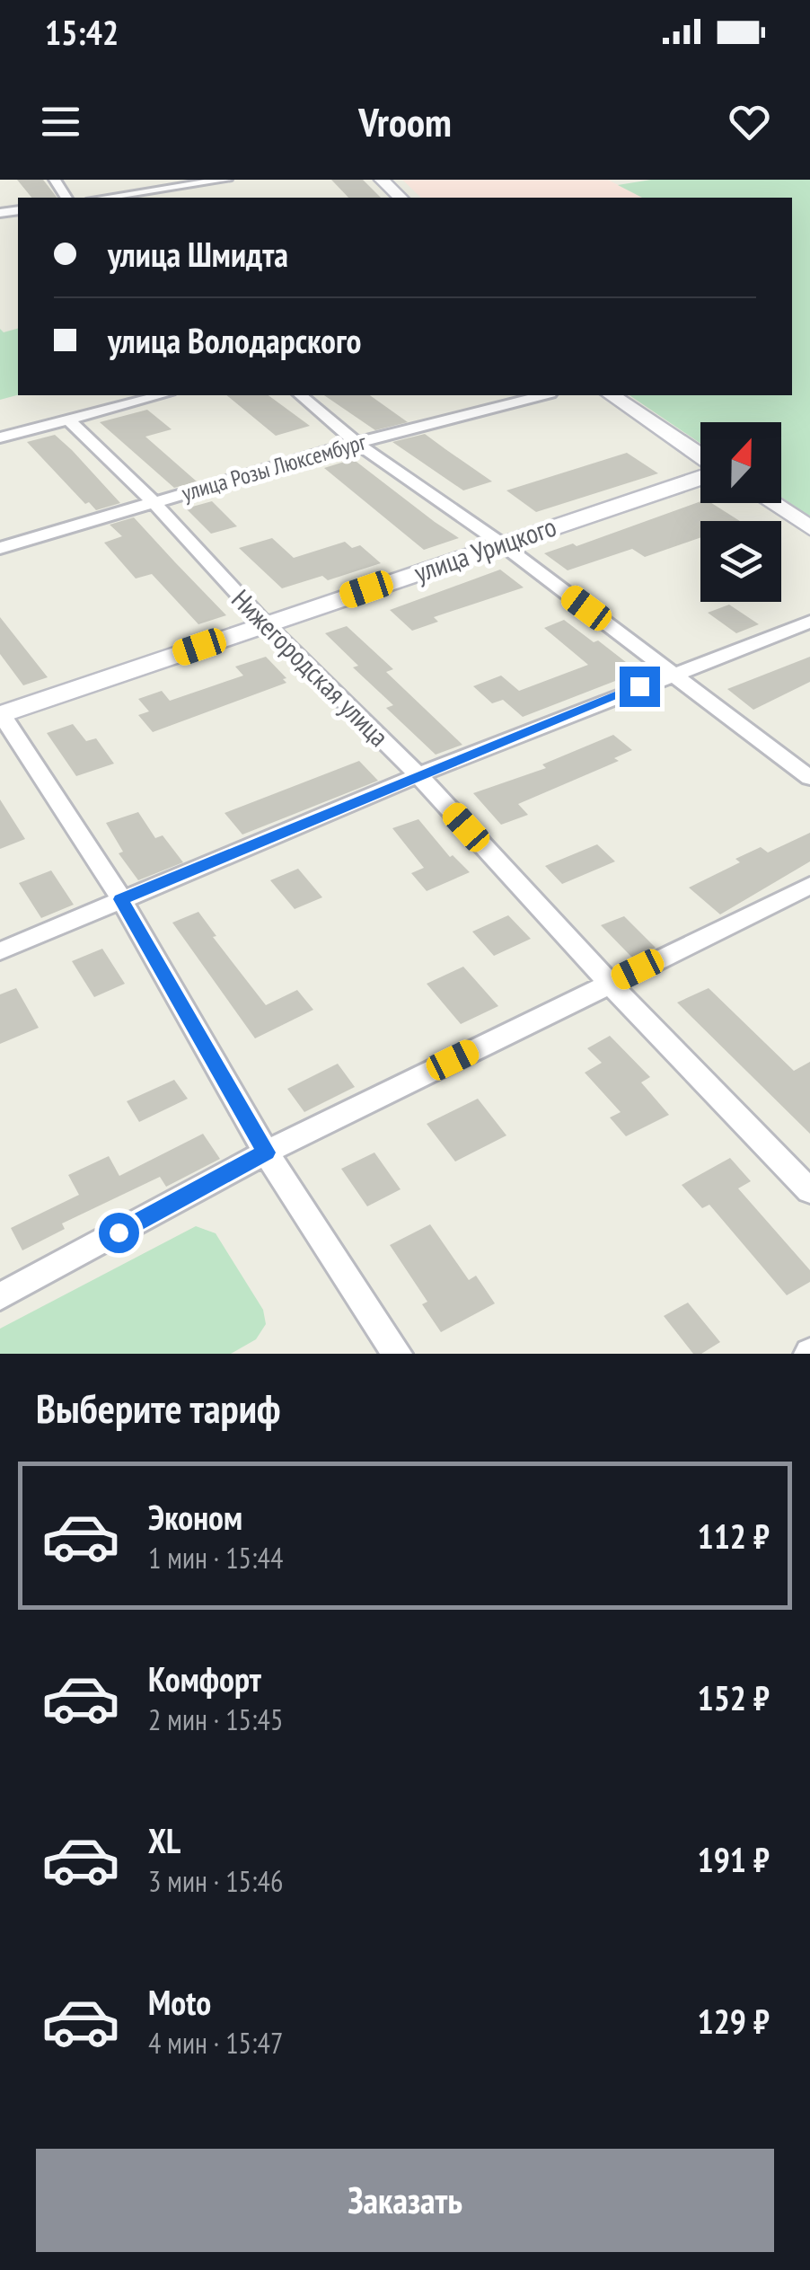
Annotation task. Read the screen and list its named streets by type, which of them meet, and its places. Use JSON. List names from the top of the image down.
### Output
{
  "streets": {
    "street": ["улица Розы Люксембург", "улица Урицкого", "Нижегородская улица"]
  },
  "crossings": [
    ["улица Розы Люксембург", "Нижегородская улица"],
    ["улица Урицкого", "Нижегородская улица"]
  ],
  "north": "top",
  "page": {
    "status": "15:42",
    "header": "Vroom",
    "banner": ["улица Шмидта", "улица Володарского"],
    "heading": "Выберите тариф",
    "list": [
      {
        "name": "Эконом",
        "note": "1 мин · 15:44",
        "value": "112 ₽"
      },
      {
        "name": "Комфорт",
        "note": "2 мин · 15:45",
        "value": "152 ₽"
      },
      {
        "name": "XL",
        "note": "3 мин · 15:46",
        "value": "191 ₽"
      },
      {
        "name": "Moto",
        "note": "4 мин · 15:47",
        "value": "129 ₽"
      }
    ],
    "buttons": "Заказать"
  }
}
